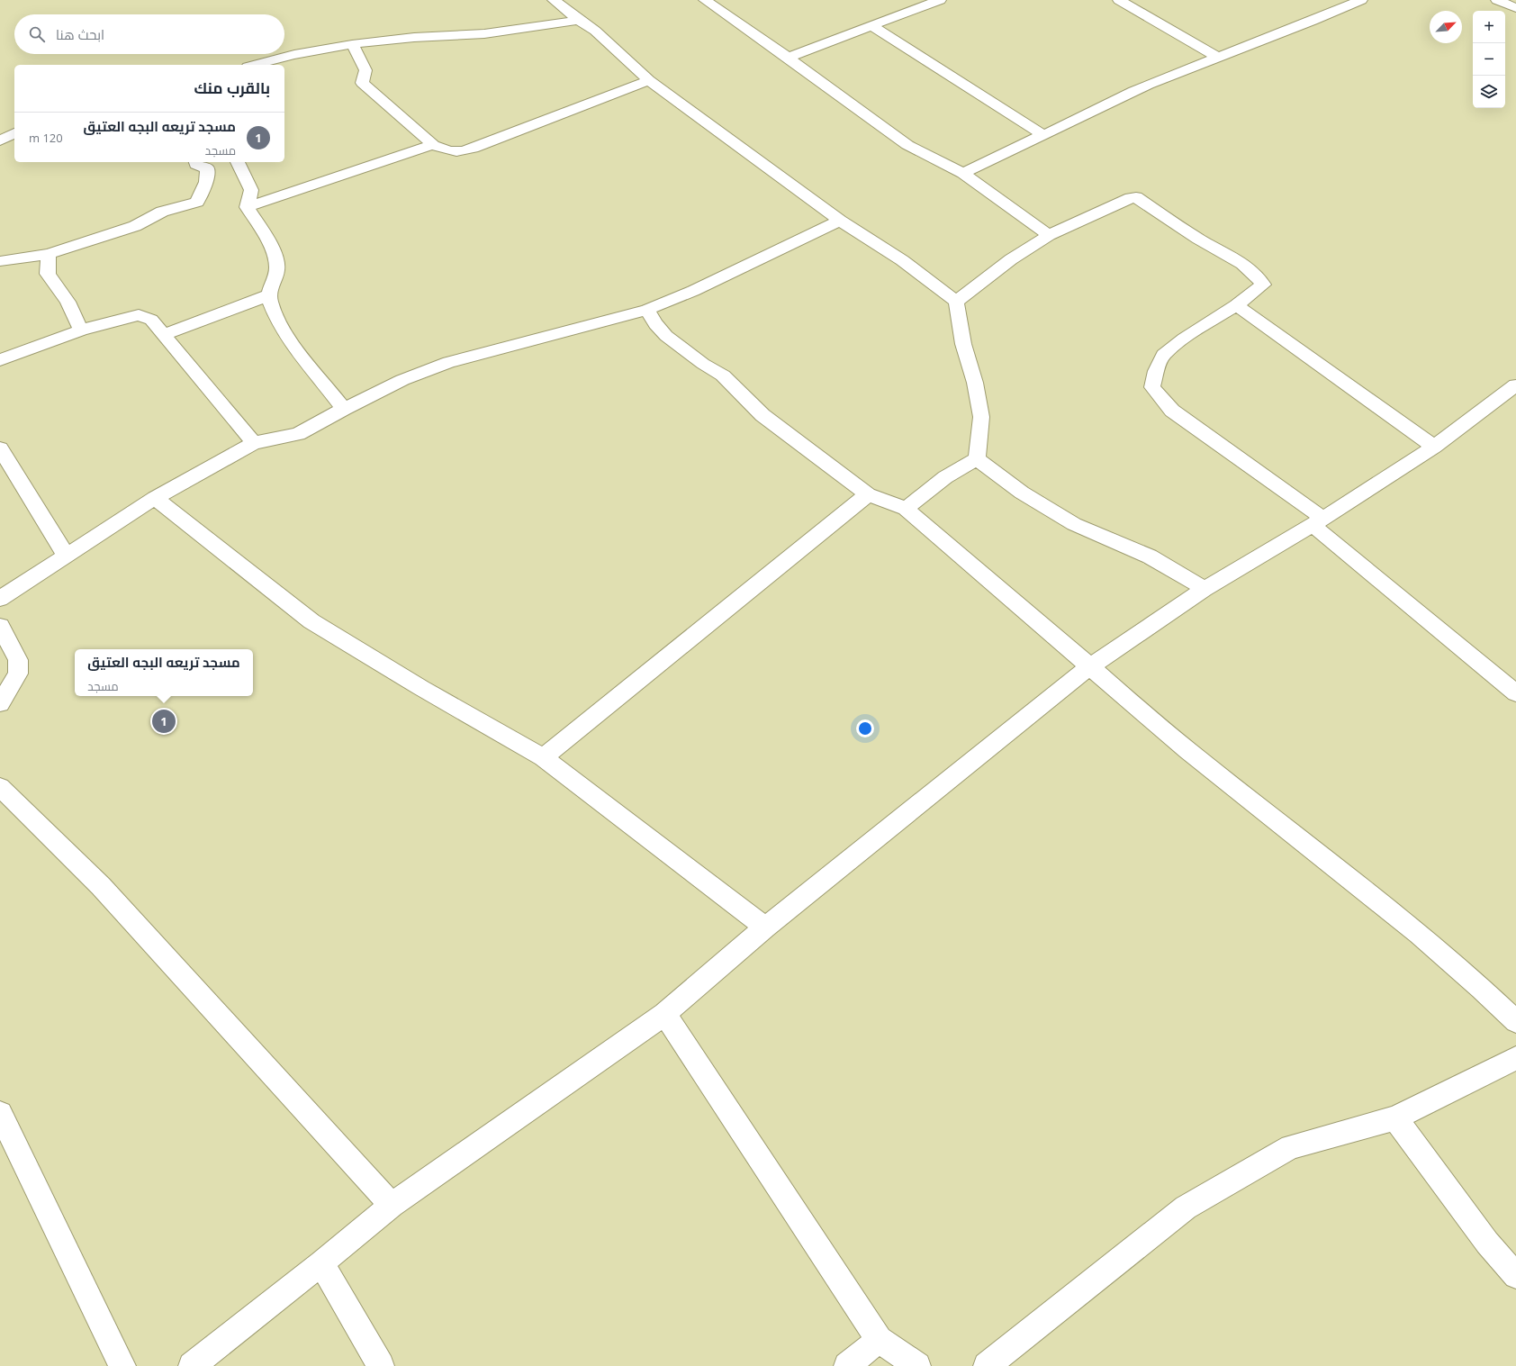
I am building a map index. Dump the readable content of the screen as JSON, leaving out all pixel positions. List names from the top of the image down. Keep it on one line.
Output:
{"north":"top right","page":{"map_buttons":["+","−"],"search":"ابحث هنا","heading":"بالقرب منك","list":[{"mark":"1","name":"مسجد تريعه البجه العتيق","note":"مسجد","value":"120 m"}],"popup":["مسجد تريعه البجه العتيق","مسجد"],"pins":"1"}}
